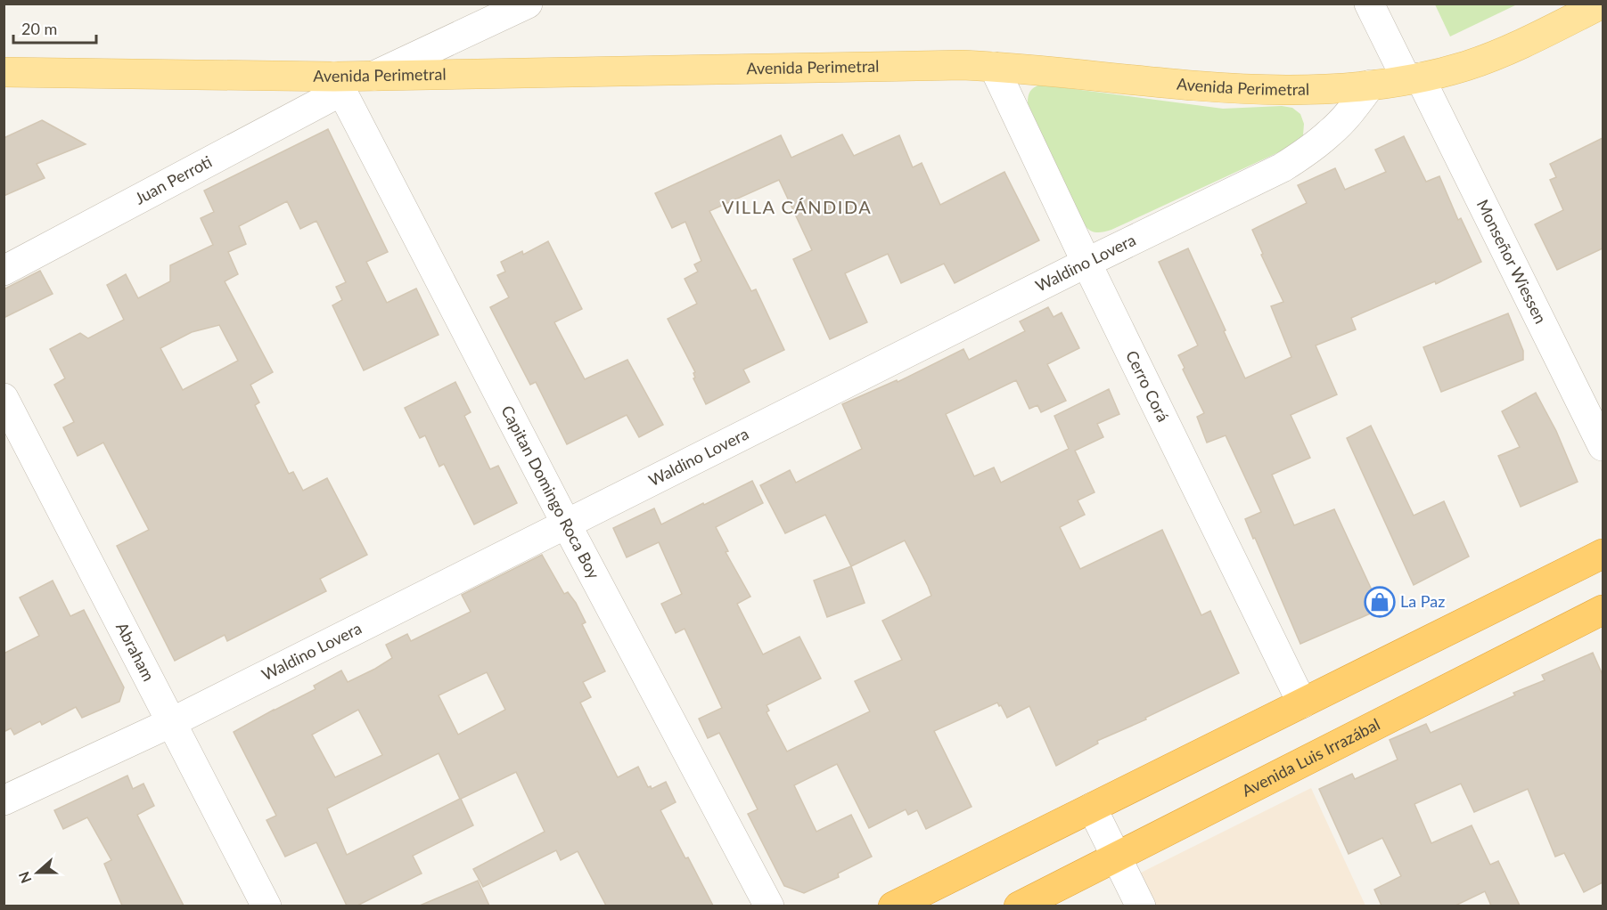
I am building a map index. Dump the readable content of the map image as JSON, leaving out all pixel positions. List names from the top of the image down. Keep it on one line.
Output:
{"streets":{"highway":["Avenida Luis Irrazábal"],"main road":["Avenida Perimetral"],"street":["Juan Perroti","Monseñor Wiessen","Waldino Lovera","Cerro Corá","Capitan Domingo Roca Boy","Abraham"]},"crossings":[["Avenida Perimetral","Juan Perroti"],["Avenida Perimetral","Monseñor Wiessen"],["Avenida Perimetral","Waldino Lovera"],["Avenida Perimetral","Cerro Corá"],["Avenida Perimetral","Capitan Domingo Roca Boy"],["Juan Perroti","Capitan Domingo Roca Boy"],["Waldino Lovera","Cerro Corá"],["Waldino Lovera","Capitan Domingo Roca Boy"],["Waldino Lovera","Abraham"]],"districts":["VILLA CÁNDIDA"],"places":{"shop":["La Paz"]},"scale_bar":"20 m","north":"left"}
